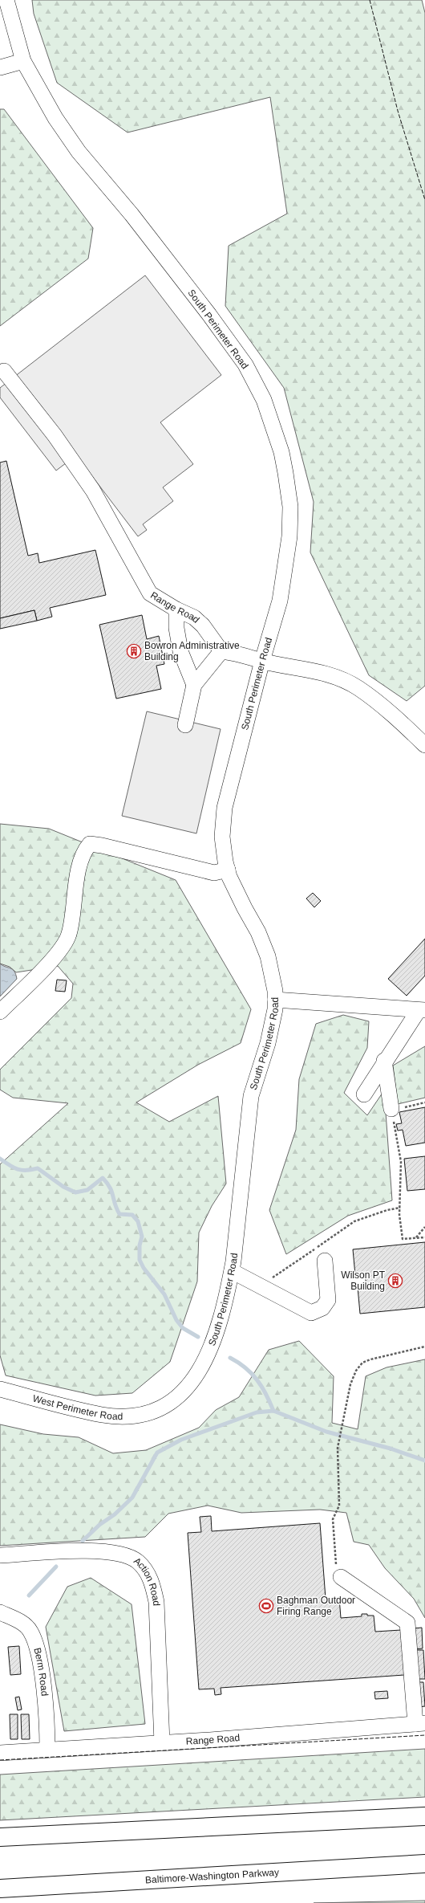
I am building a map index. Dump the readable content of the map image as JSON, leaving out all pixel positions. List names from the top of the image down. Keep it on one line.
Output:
{"streets":{"highway":["Baltimore-Washington Parkway"],"lane":["South Perimeter Road","Range Road","West Perimeter Road","Action Road","Berm Road"]},"crossings":[["South Perimeter Road","West Perimeter Road"],["Range Road","Action Road"],["Range Road","Berm Road"]],"places":{"building":["Bowron Administrative Building","Wilson PT Building"],"sports":["Baghman Outdoor Firing Range"]}}
